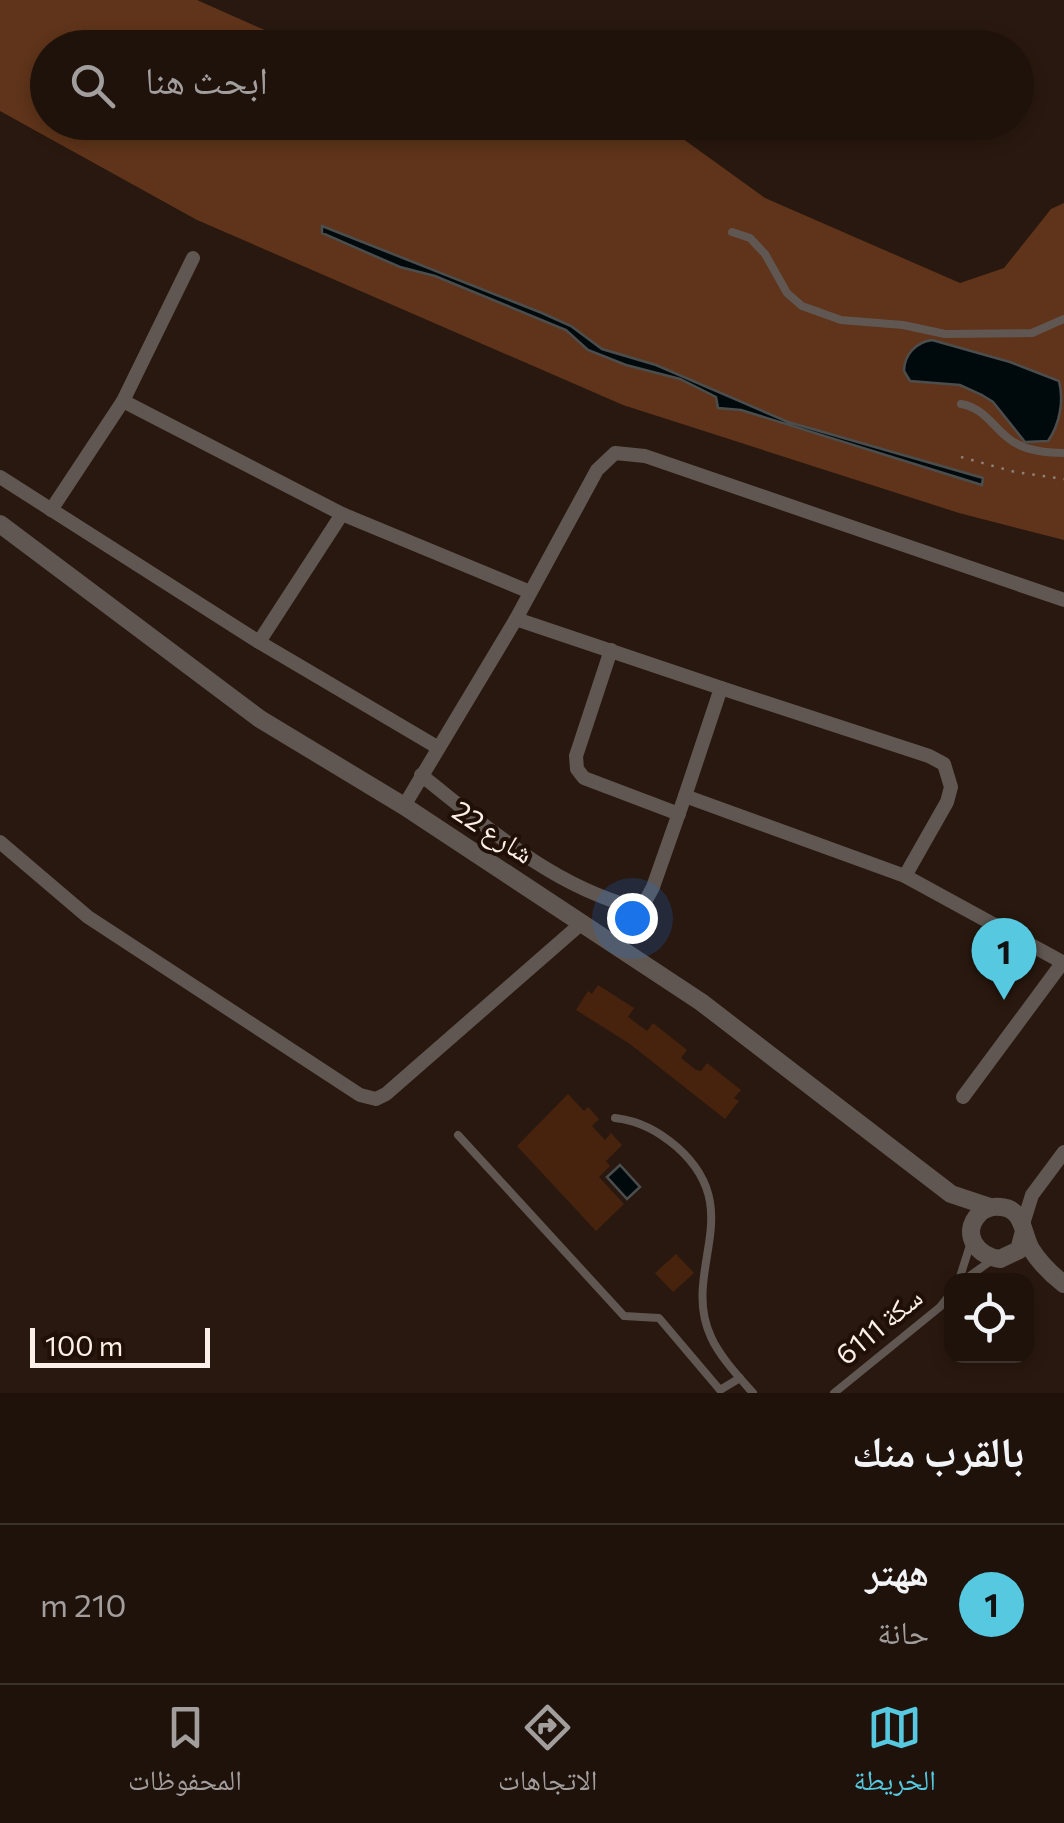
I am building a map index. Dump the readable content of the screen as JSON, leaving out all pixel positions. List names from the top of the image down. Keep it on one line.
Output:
{"streets":{"street":["شارع 22"],"lane":["سكة 6111"]},"crossings":[["شارع 22","سكة 6111"]],"scale_bar":"100 m","page":{"search":"ابحث هنا","pins":"1","scale":"100 m","heading":"بالقرب منك","list":[{"mark":"1","name":"ههتر","note":"حانة","value":"210 m"}],"nav":["الخريطة","الاتجاهات","المحفوظات"]}}
